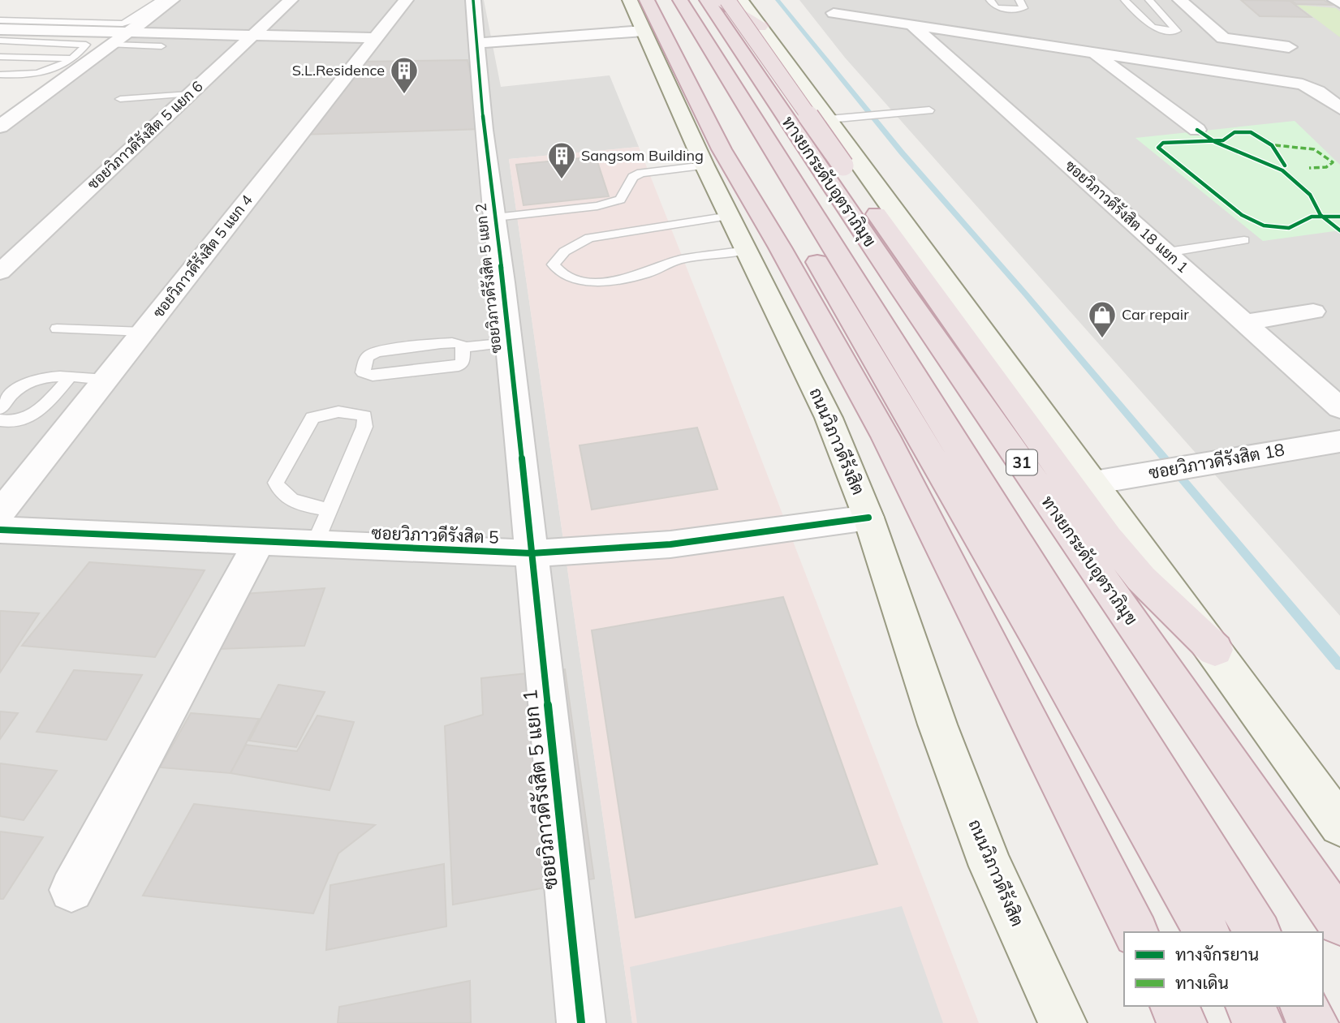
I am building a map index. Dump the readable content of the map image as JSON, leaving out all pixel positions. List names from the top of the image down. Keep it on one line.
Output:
{"streets":{"highway":["ทางยกระดับอุตราภิมุข","31"],"main road":["ถนนวิภาวดีรังสิต"],"street":["ซอยวิภาวดีรังสิต 5 แยก 6","ซอยวิภาวดีรังสิต 18 แยก 1","ซอยวิภาวดีรังสิต 5 แยก 4","ซอยวิภาวดีรังสิต 5 แยก 2","ซอยวิภาวดีรังสิต 18","ซอยวิภาวดีรังสิต 5","ซอยวิภาวดีรังสิต 5 แยก 1"]},"crossings":[["ซอยวิภาวดีรังสิต 5 แยก 2","ซอยวิภาวดีรังสิต 5"],["ซอยวิภาวดีรังสิต 5 แยก 2","ซอยวิภาวดีรังสิต 5 แยก 1"],["ถนนวิภาวดีรังสิต","ซอยวิภาวดีรังสิต 5"],["ซอยวิภาวดีรังสิต 5","ซอยวิภาวดีรังสิต 5 แยก 1"]],"places":{"building":["S.L.Residence","Sangsom Building"],"shop":["Car repair"]},"legend":["ทางจักรยาน","ทางเดิน"]}
